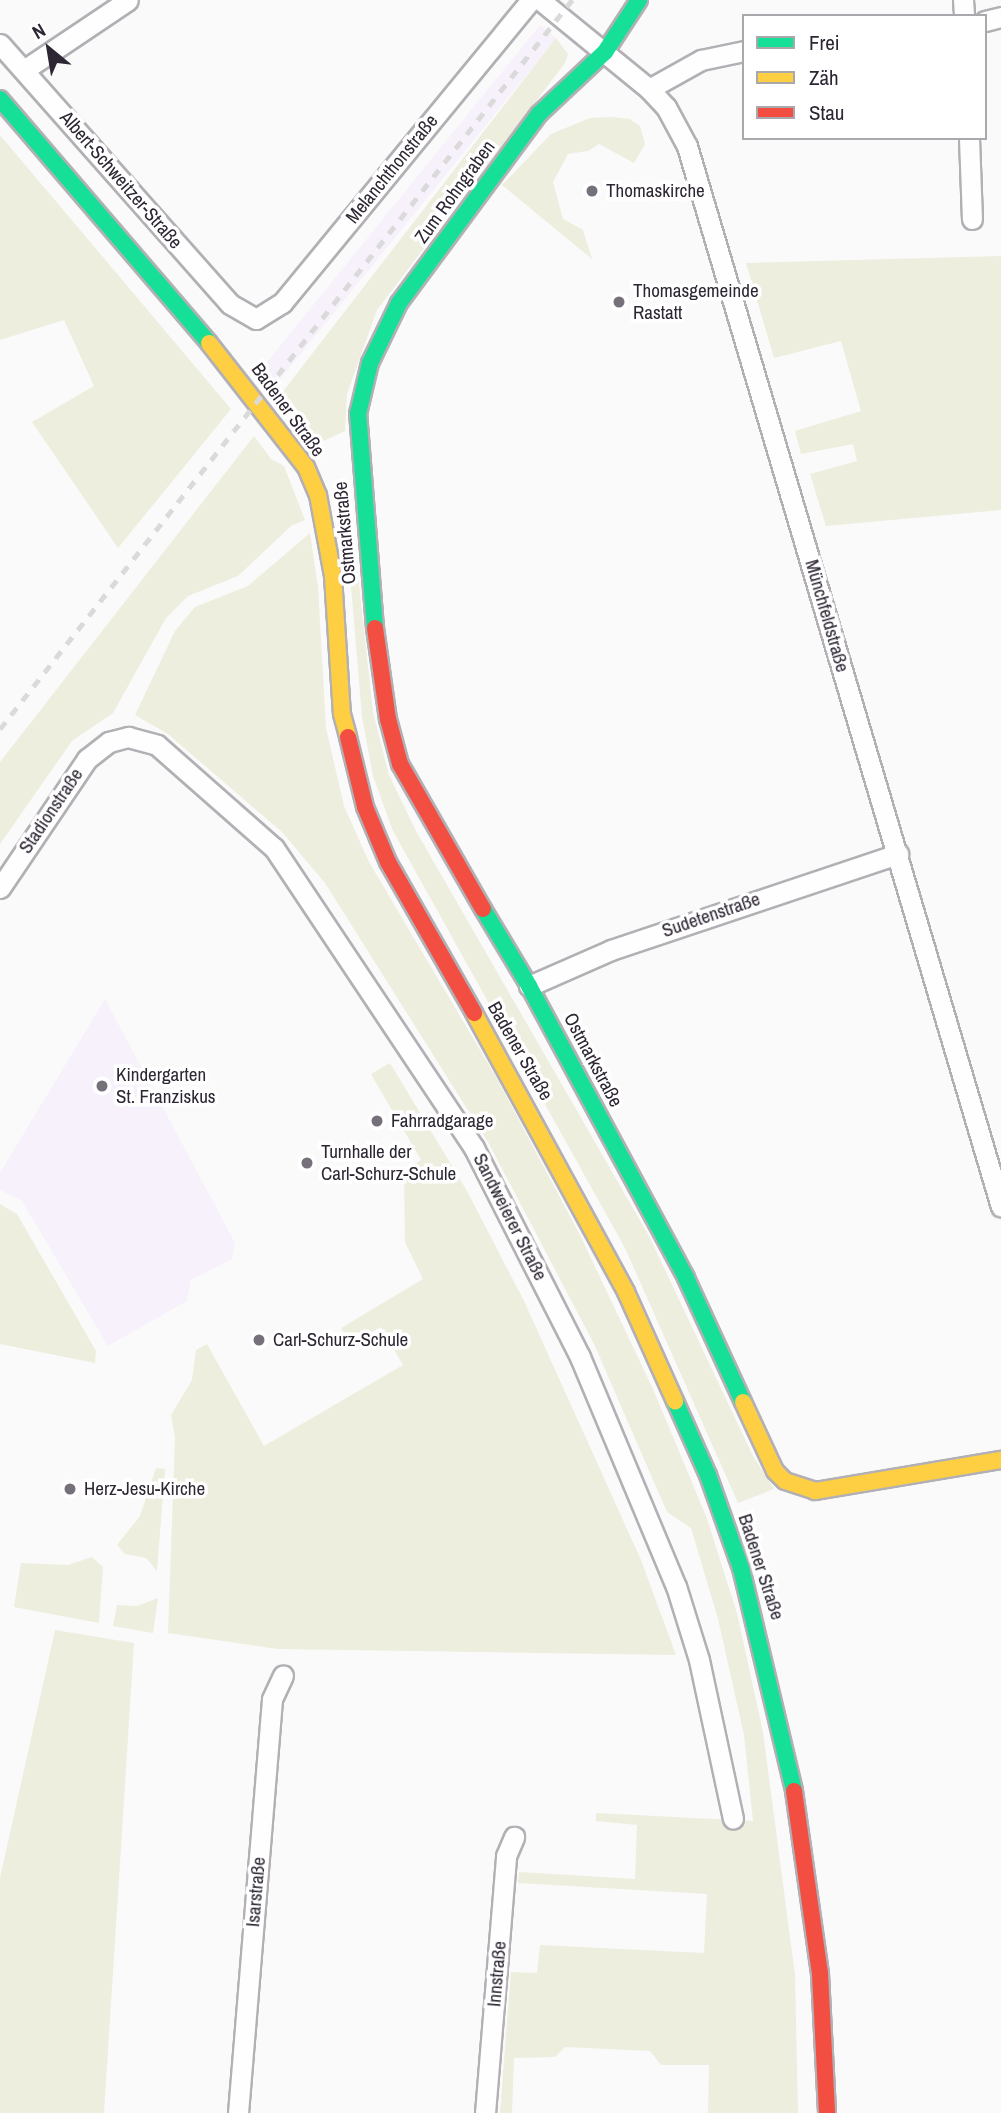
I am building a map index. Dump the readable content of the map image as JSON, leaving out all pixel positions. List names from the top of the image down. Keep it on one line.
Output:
{"streets":{"main road":["Zum Rohngraben","Badener Straße","Ostmarkstraße"],"street":["Melanchthonstraße","Albert-Schweitzer-Straße","Münchfeldstraße","Stadionstraße","Sudetenstraße","Sandweierer Straße","Isarstraße","Innstraße"]},"crossings":[["Melanchthonstraße","Albert-Schweitzer-Straße"],["Zum Rohngraben","Ostmarkstraße"],["Zum Rohngraben","Münchfeldstraße"],["Ostmarkstraße","Sudetenstraße"],["Münchfeldstraße","Sudetenstraße"],["Stadionstraße","Sandweierer Straße"]],"places":["Thomaskirche","Thomasgemeinde Rastatt","Kindergarten St. Franziskus","Fahrradgarage","Turnhalle der Carl-Schurz-Schule","Carl-Schurz-Schule","Herz-Jesu-Kirche"],"legend":["Frei","Zäh","Stau"],"north":"top left"}
